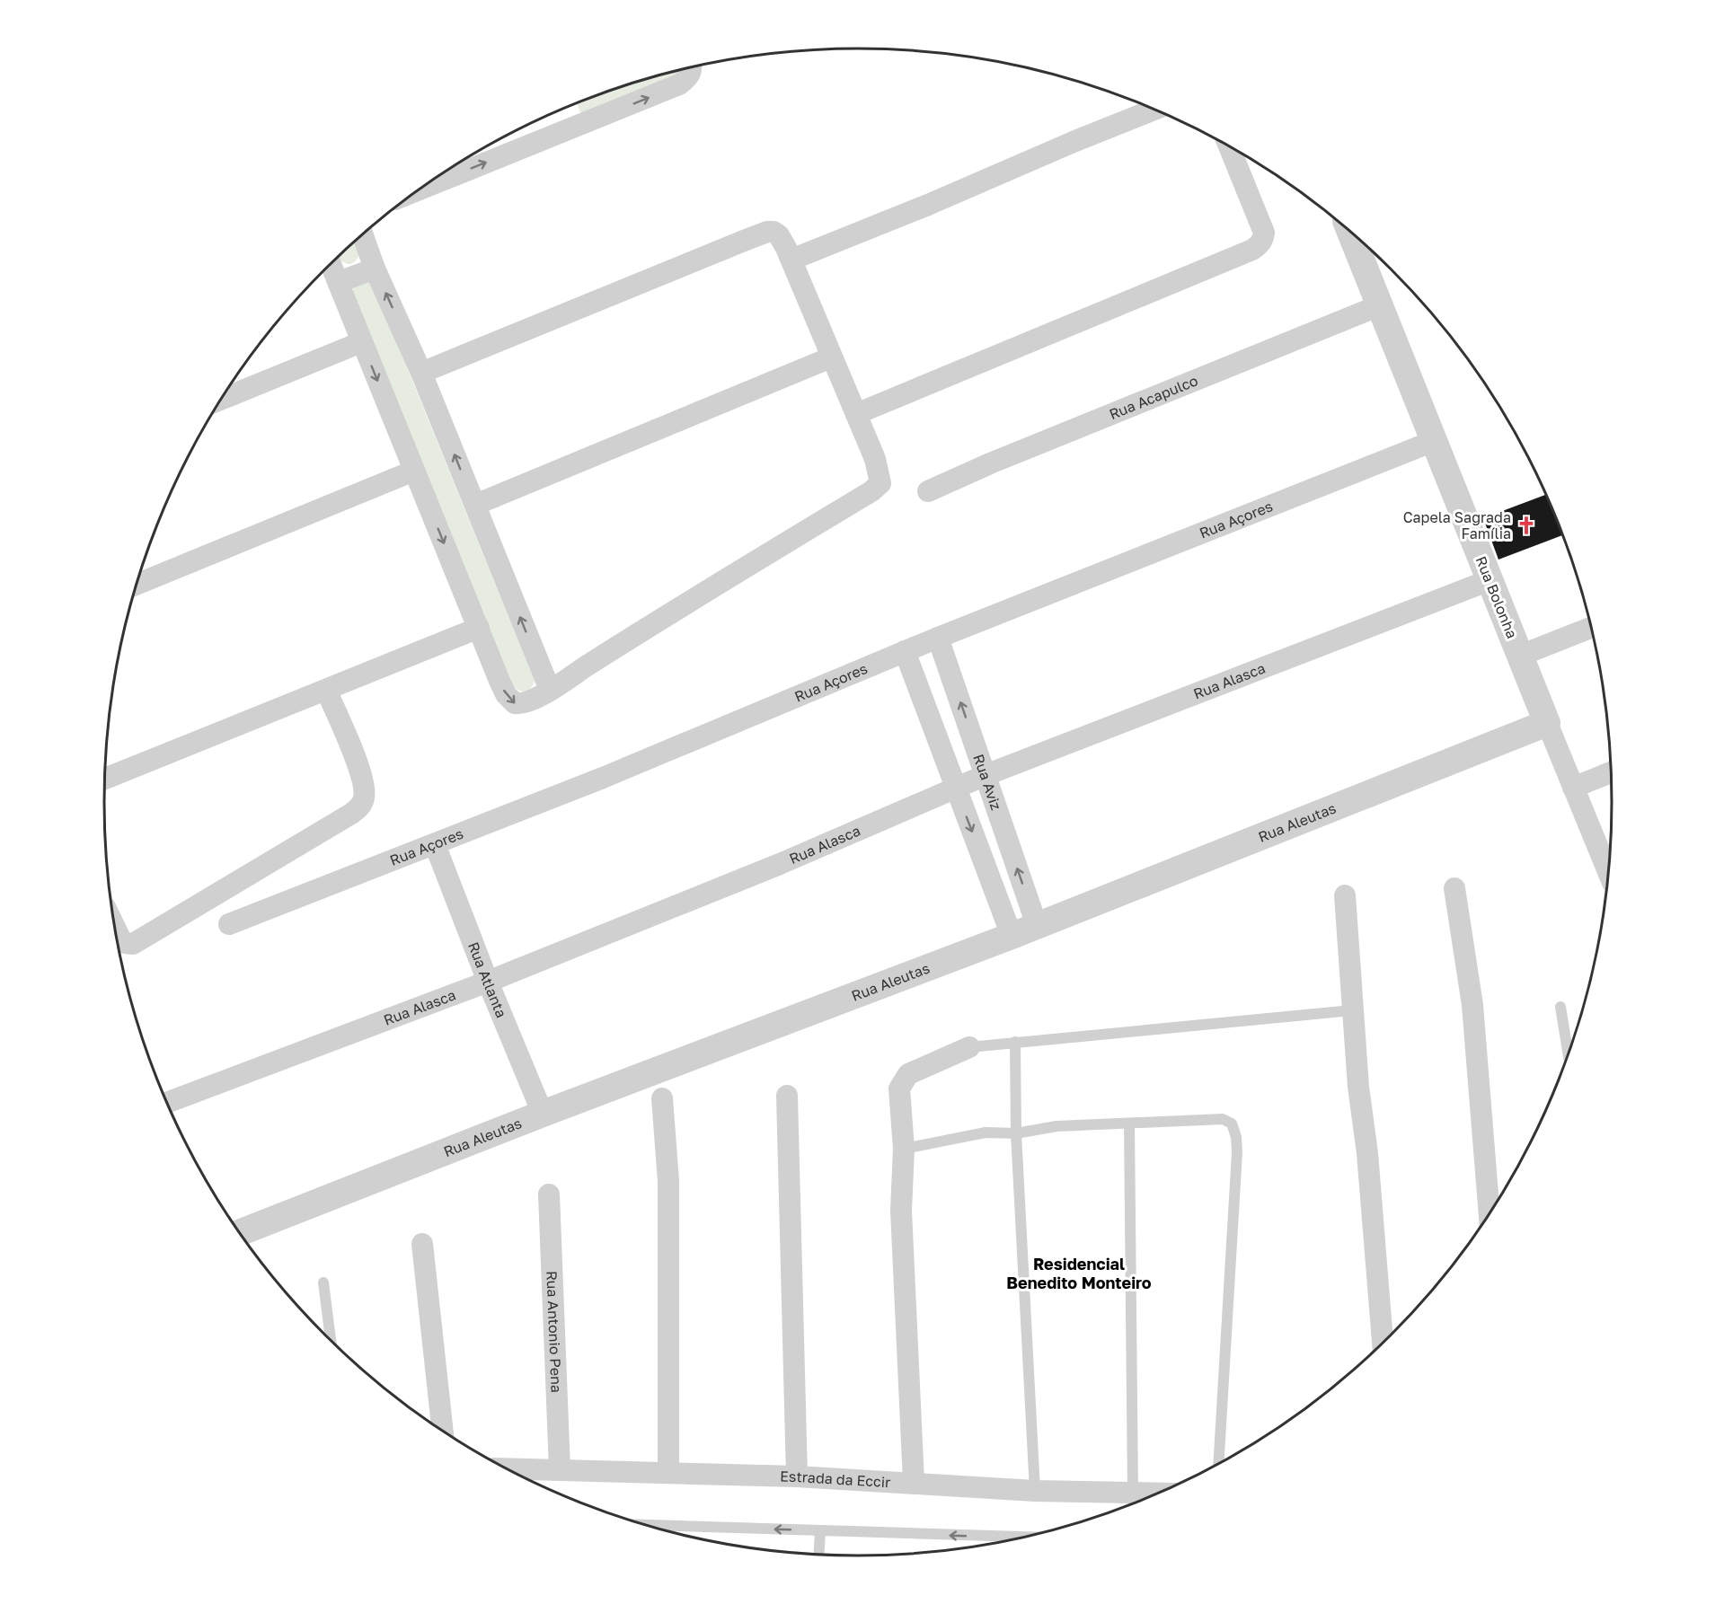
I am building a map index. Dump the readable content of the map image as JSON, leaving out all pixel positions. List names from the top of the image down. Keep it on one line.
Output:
{"streets":{"street":["Rua Acapulco","Rua Açores","Rua Bolonha","Rua Alasca","Rua Aviz","Rua Aleutas","Rua Atlanta","Rua Antonio Pena","Estrada da Eccir"]},"crossings":[["Rua Acapulco","Rua Bolonha"],["Rua Açores","Rua Bolonha"],["Rua Açores","Rua Aviz"],["Rua Açores","Rua Atlanta"],["Rua Bolonha","Rua Alasca"],["Rua Bolonha","Rua Aleutas"],["Rua Alasca","Rua Aviz"],["Rua Alasca","Rua Atlanta"],["Rua Aviz","Rua Aleutas"],["Rua Aleutas","Rua Atlanta"],["Rua Antonio Pena","Estrada da Eccir"]],"districts":["Residencial Benedito Monteiro"],"places":{"church":["Capela Sagrada Família"]}}
